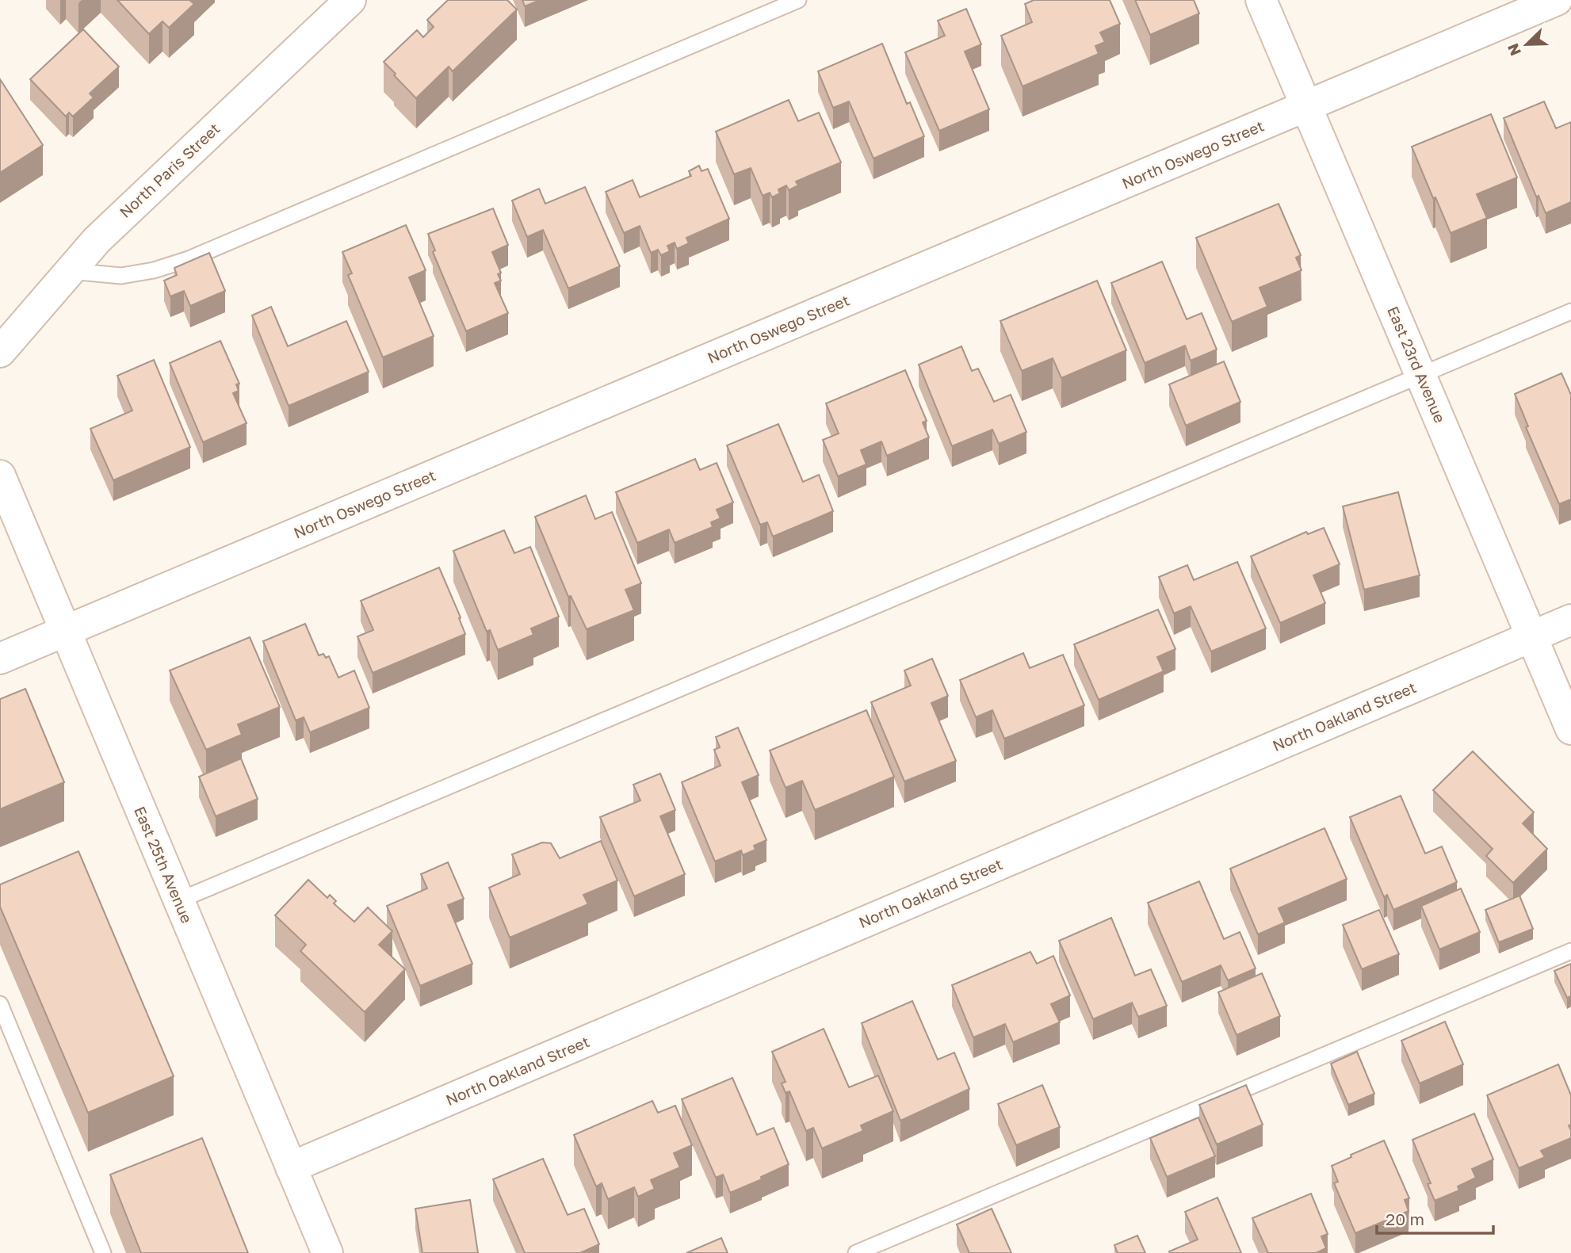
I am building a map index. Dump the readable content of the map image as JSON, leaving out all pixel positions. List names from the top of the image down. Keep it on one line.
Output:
{"streets":{"street":["North Oswego Street","North Paris Street","East 23rd Avenue","North Oakland Street","East 25th Avenue"]},"crossings":[["North Oswego Street","East 23rd Avenue"],["North Oswego Street","East 25th Avenue"],["East 23rd Avenue","North Oakland Street"],["North Oakland Street","East 25th Avenue"]],"scale_bar":"20 m","north":"bottom left"}
